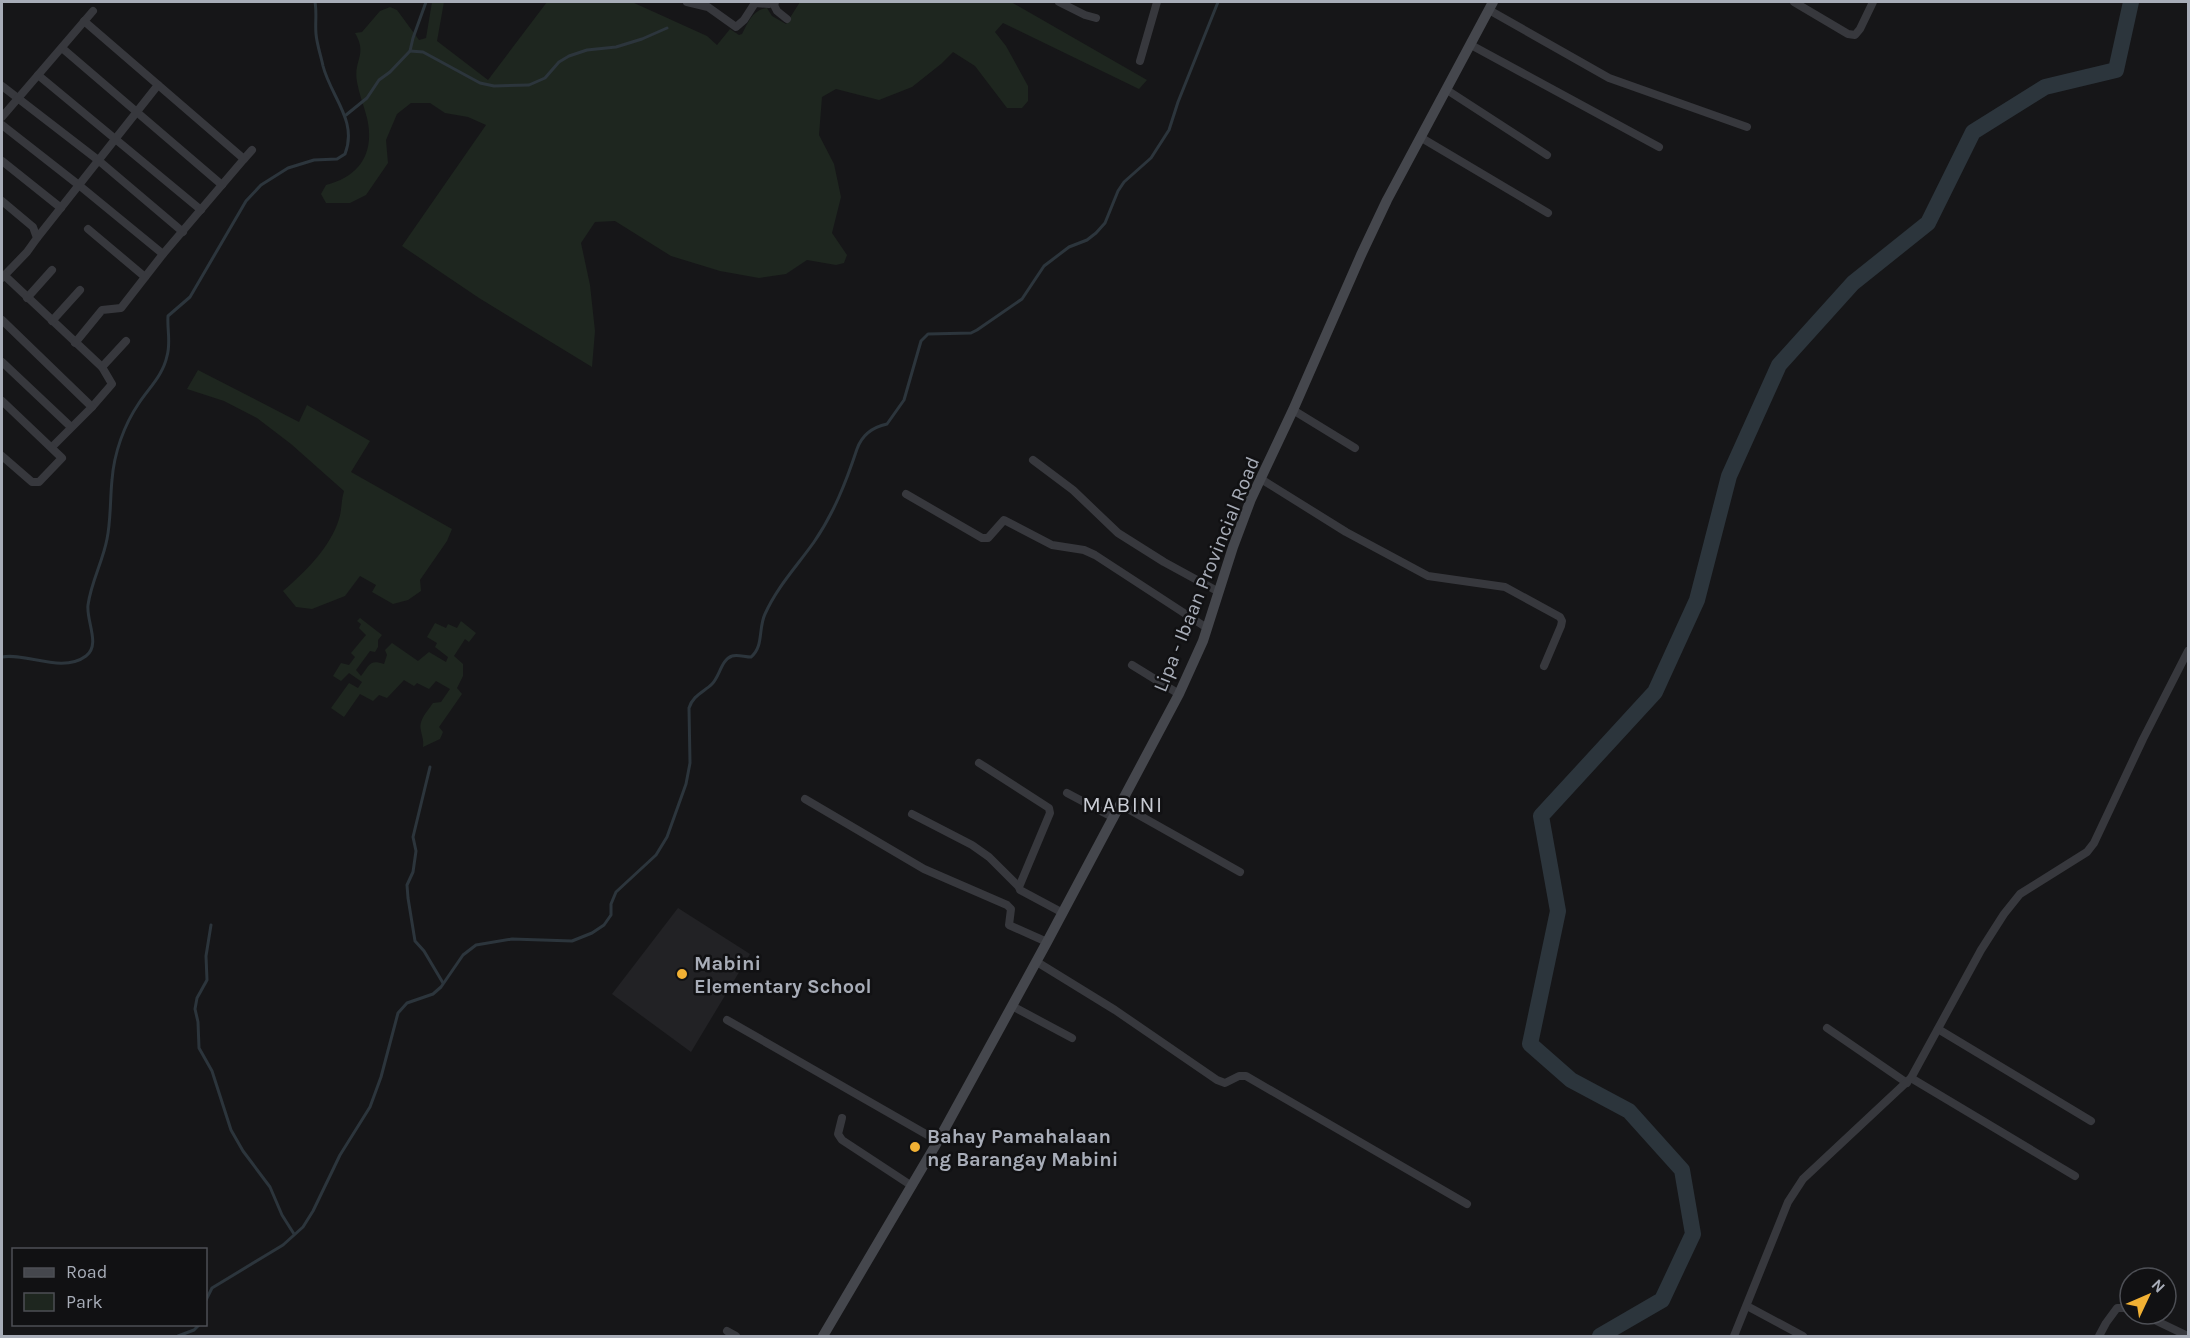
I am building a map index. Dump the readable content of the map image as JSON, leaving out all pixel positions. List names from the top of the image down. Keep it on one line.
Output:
{"streets":{"main road":["Lipa - Ibaan Provincial Road"]},"districts":["MABINI"],"places":["Mabini Elementary School","Bahay Pamahalaan ng Barangay Mabini"],"legend":["Road","Park"],"north":"top right"}
